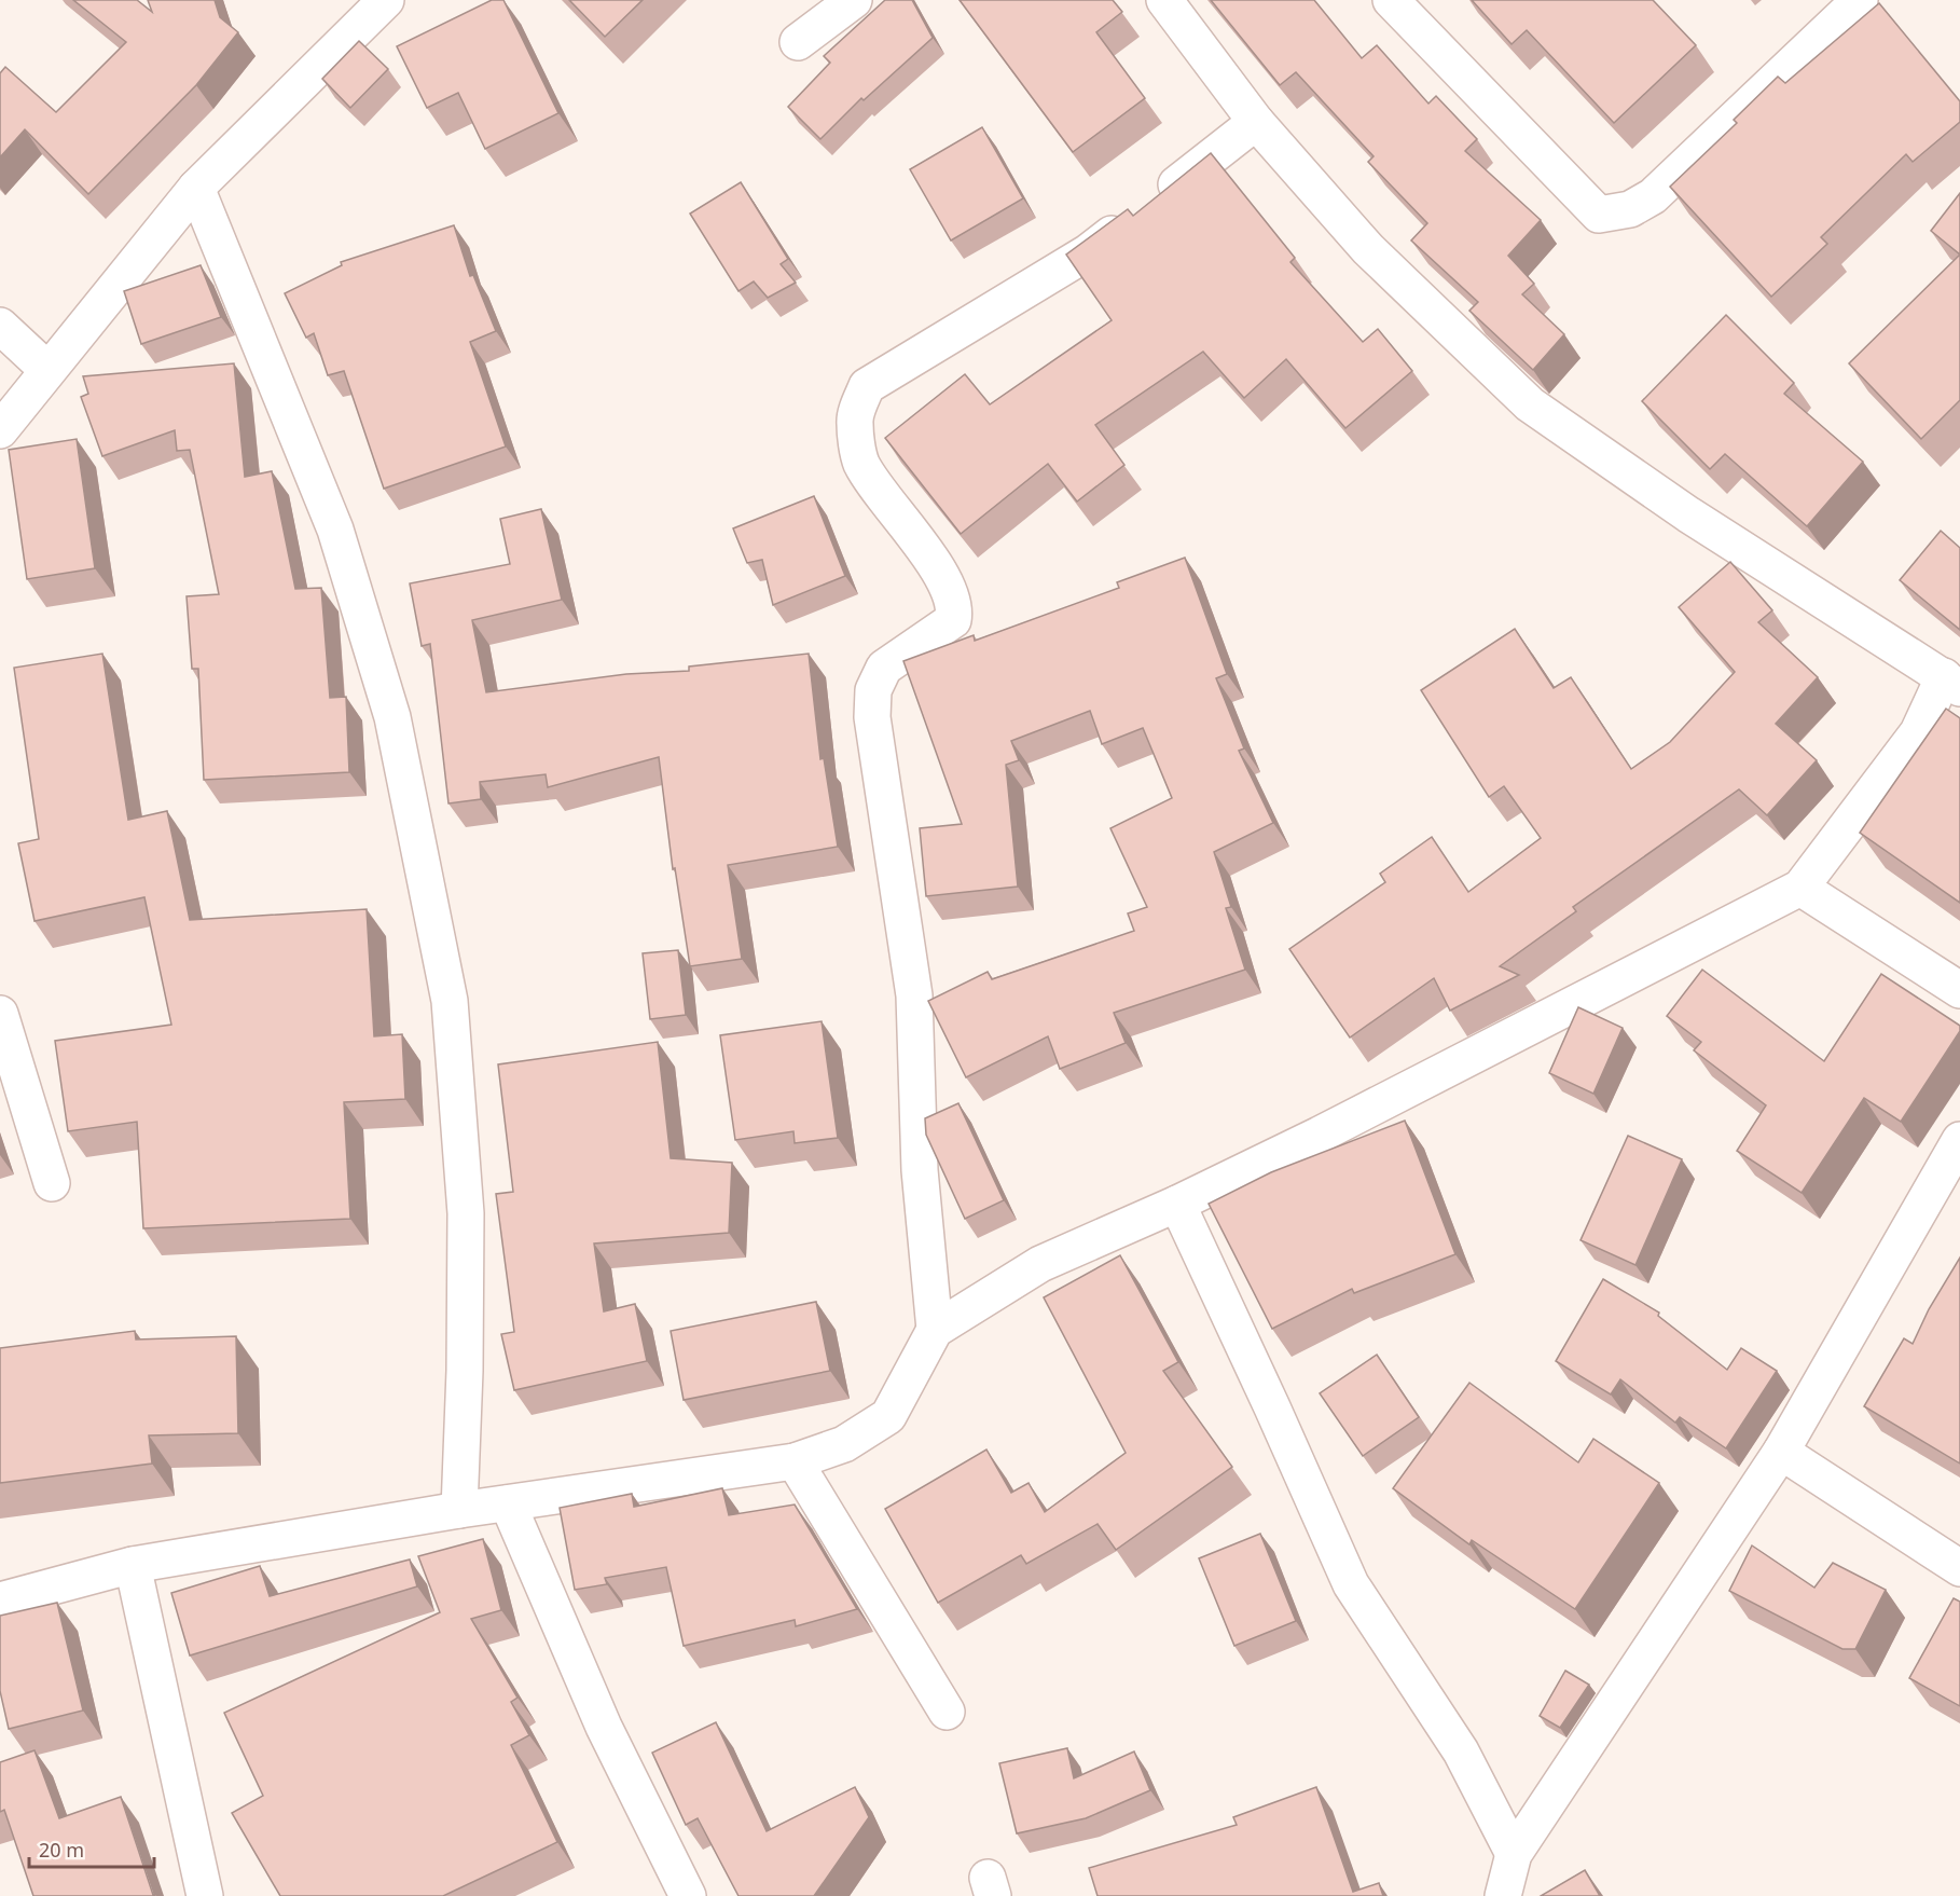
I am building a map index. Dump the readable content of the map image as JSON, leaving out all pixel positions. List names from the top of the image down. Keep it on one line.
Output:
{"scale_bar":"20 m"}
